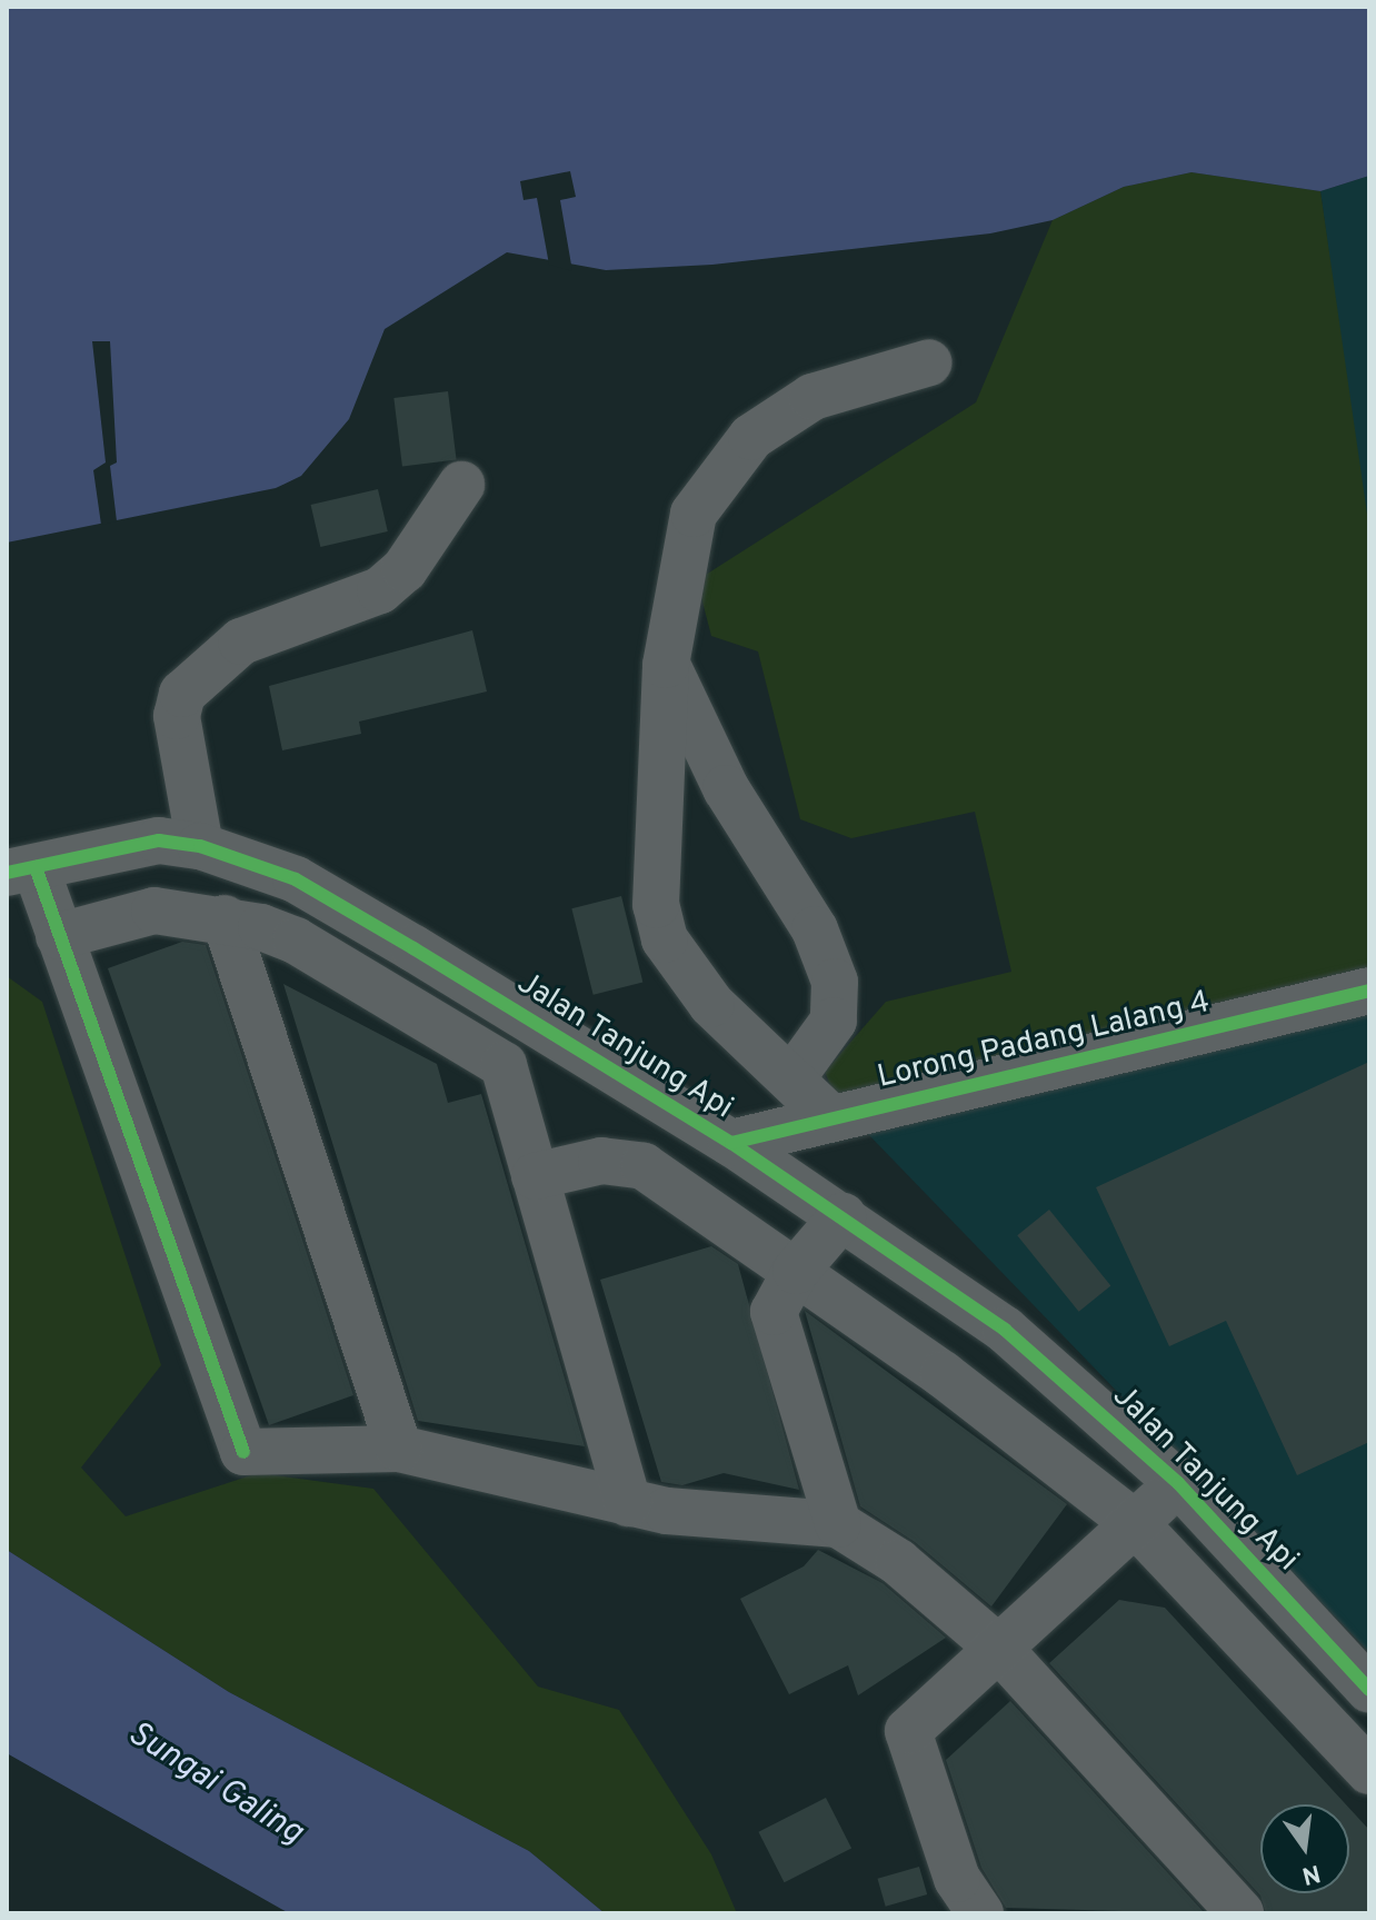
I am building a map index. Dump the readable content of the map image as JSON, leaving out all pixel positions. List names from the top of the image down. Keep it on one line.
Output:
{"streets":{"street":["Lorong Padang Lalang 4","Jalan Tanjung Api"]},"crossings":[["Lorong Padang Lalang 4","Jalan Tanjung Api"]],"water":["Sungai Galing"],"north":"bottom"}
